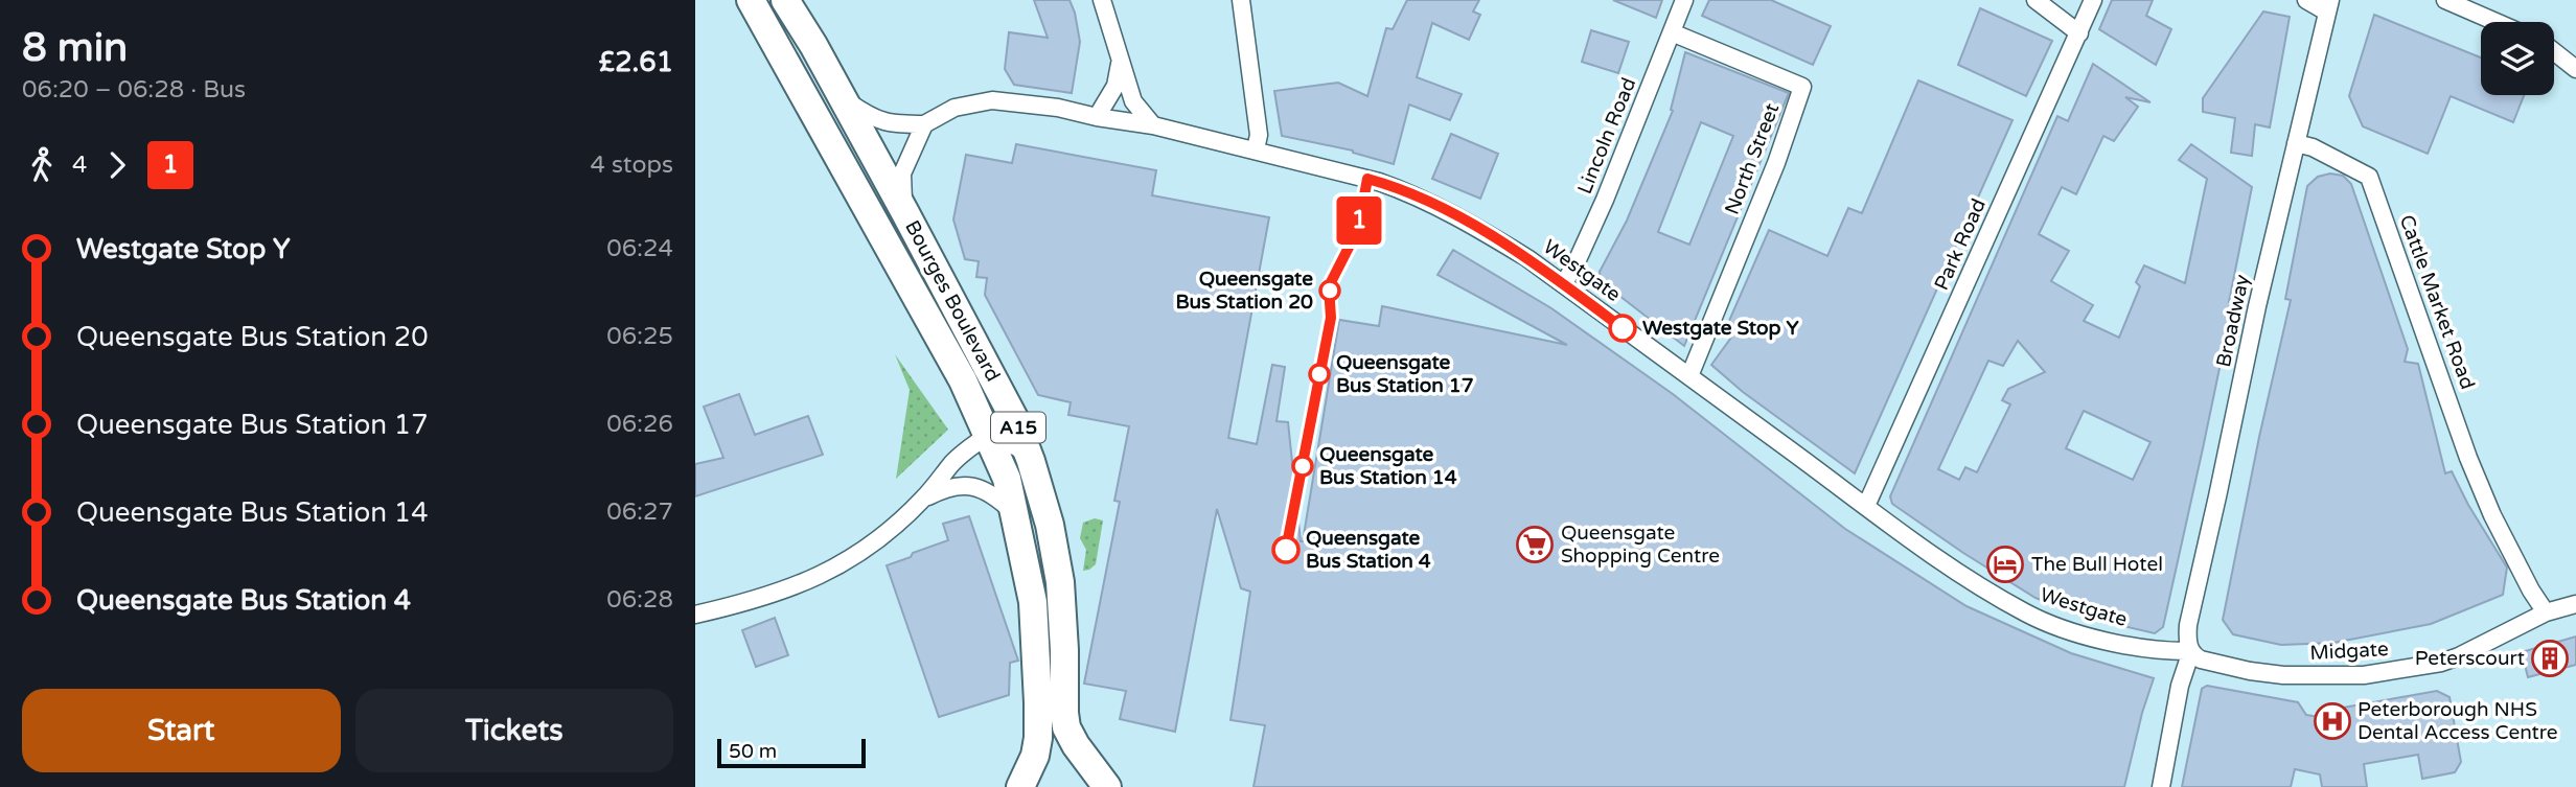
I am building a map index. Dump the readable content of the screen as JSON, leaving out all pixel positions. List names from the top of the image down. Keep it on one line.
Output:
{"streets":{"main road":["Bourges Boulevard","A15"],"street":["Lincoln Road","North Street","Park Road","Westgate","Cattle Market Road","Broadway","Midgate"]},"crossings":[["Lincoln Road","North Street"],["Lincoln Road","Westgate"],["North Street","Westgate"],["Park Road","Westgate"],["Westgate","Bourges Boulevard"],["Westgate","Broadway"],["Westgate","Midgate"],["Cattle Market Road","Broadway"],["Cattle Market Road","Midgate"],["Broadway","Midgate"]],"places":{"other":["Queensgate Bus Station 20","Westgate Stop Y","Queensgate Bus Station 17","Queensgate Bus Station 14","Queensgate Bus Station 4"],"supermarket":["Queensgate Shopping Centre"],"hotel":["The Bull Hotel"],"building":["Peterscourt"],"hospital":["Peterborough NHS Dental Access Centre"]},"lines":["bus line 1"],"scale_bar":"50 m","page":{"heading":["8 min","06:20 – 06:28 · Bus","£2.61"],"on_map":"1","legs":["4","1","4 stops"],"list":[{"name":"Westgate Stop Y","value":"06:24"},{"name":"Queensgate Bus Station 20","value":"06:25"},{"name":"Queensgate Bus Station 17","value":"06:26"},{"name":"Queensgate Bus Station 14","value":"06:27"},{"name":"Queensgate Bus Station 4","value":"06:28"}],"buttons":["Start","Tickets"],"scale":"50 m"}}
